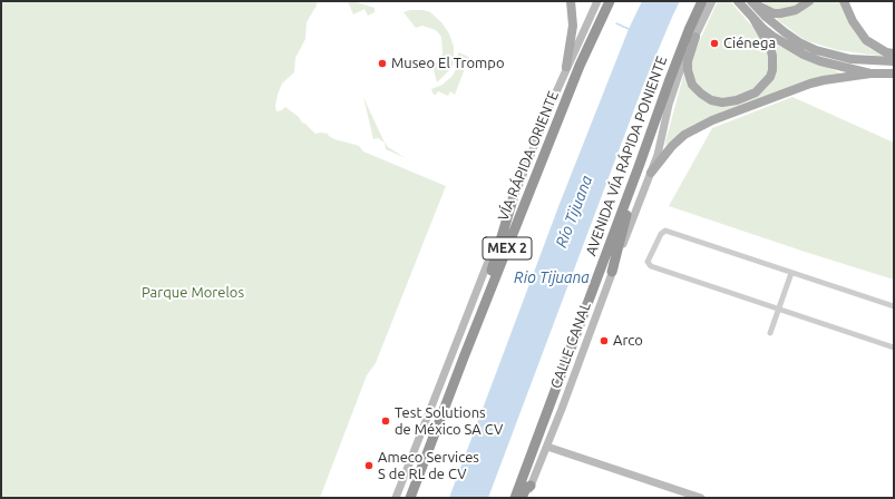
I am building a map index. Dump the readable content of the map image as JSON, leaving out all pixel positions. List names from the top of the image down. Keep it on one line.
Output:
{"streets":{"highway":["VÍA RÁPIDA ORIENTE","AVENIDA VÍA RÁPIDA PONIENTE","MEX 2"],"main road":["CALLE CANAL"]},"water":["Río Tijuana","Rio Tijuana"],"parks":["Parque Morelos"],"places":["Ciénega","Museo El Trompo","Arco","Test Solutions de México SA CV","Ameco Services S de RL de CV"]}
